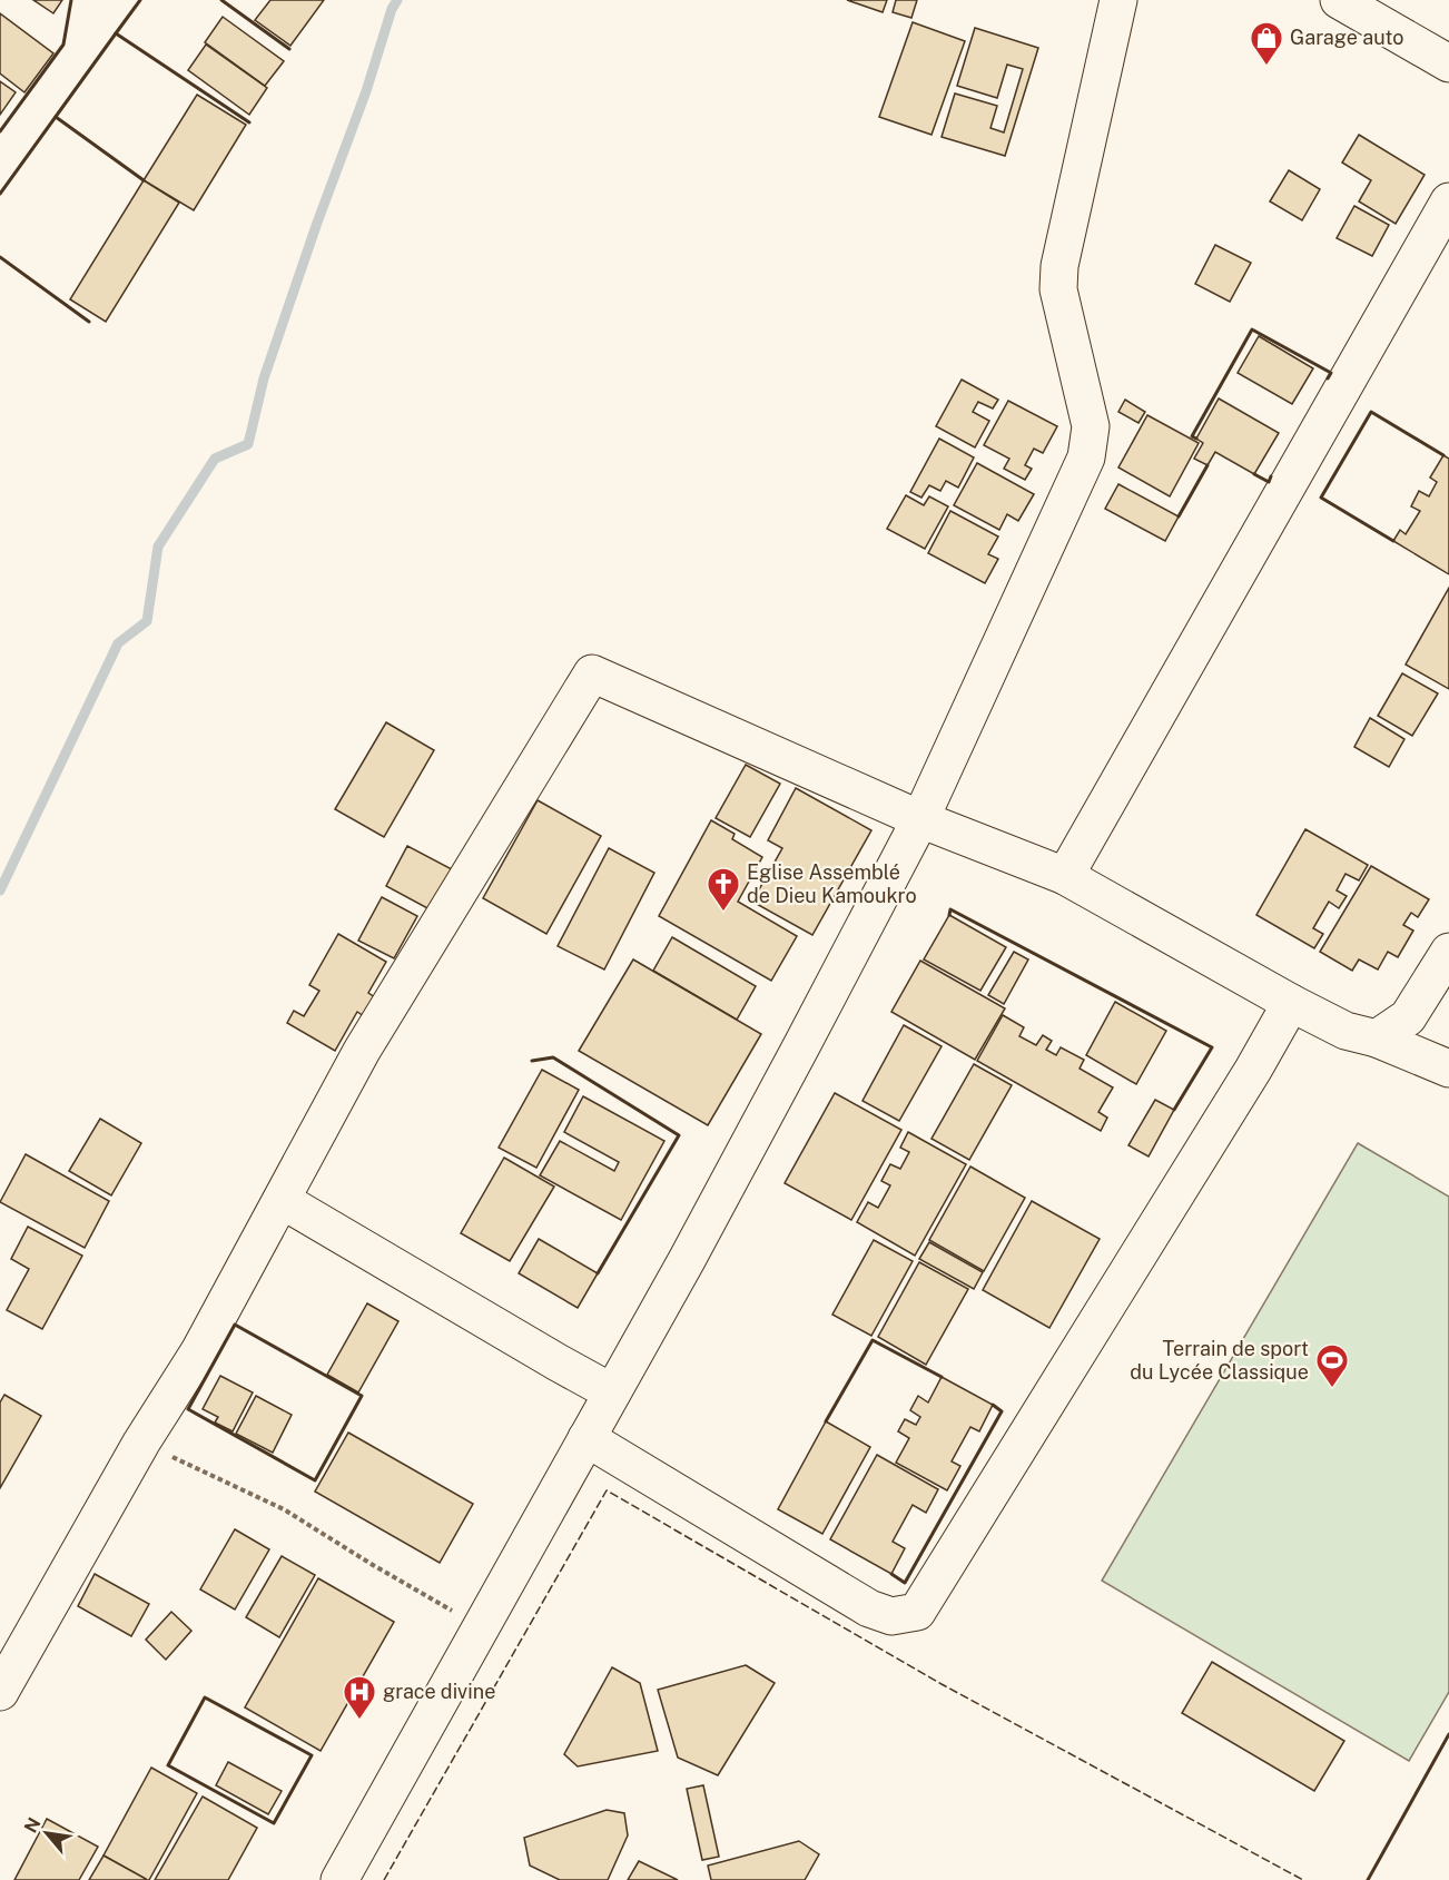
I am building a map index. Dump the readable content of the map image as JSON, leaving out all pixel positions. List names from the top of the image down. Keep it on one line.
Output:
{"places":{"shop":["Garage auto"],"church":["Eglise Assemblé de Dieu Kamoukro"],"sports":["Terrain de sport du Lycée Classique"],"hospital":["grace divine"]},"north":"top left"}
